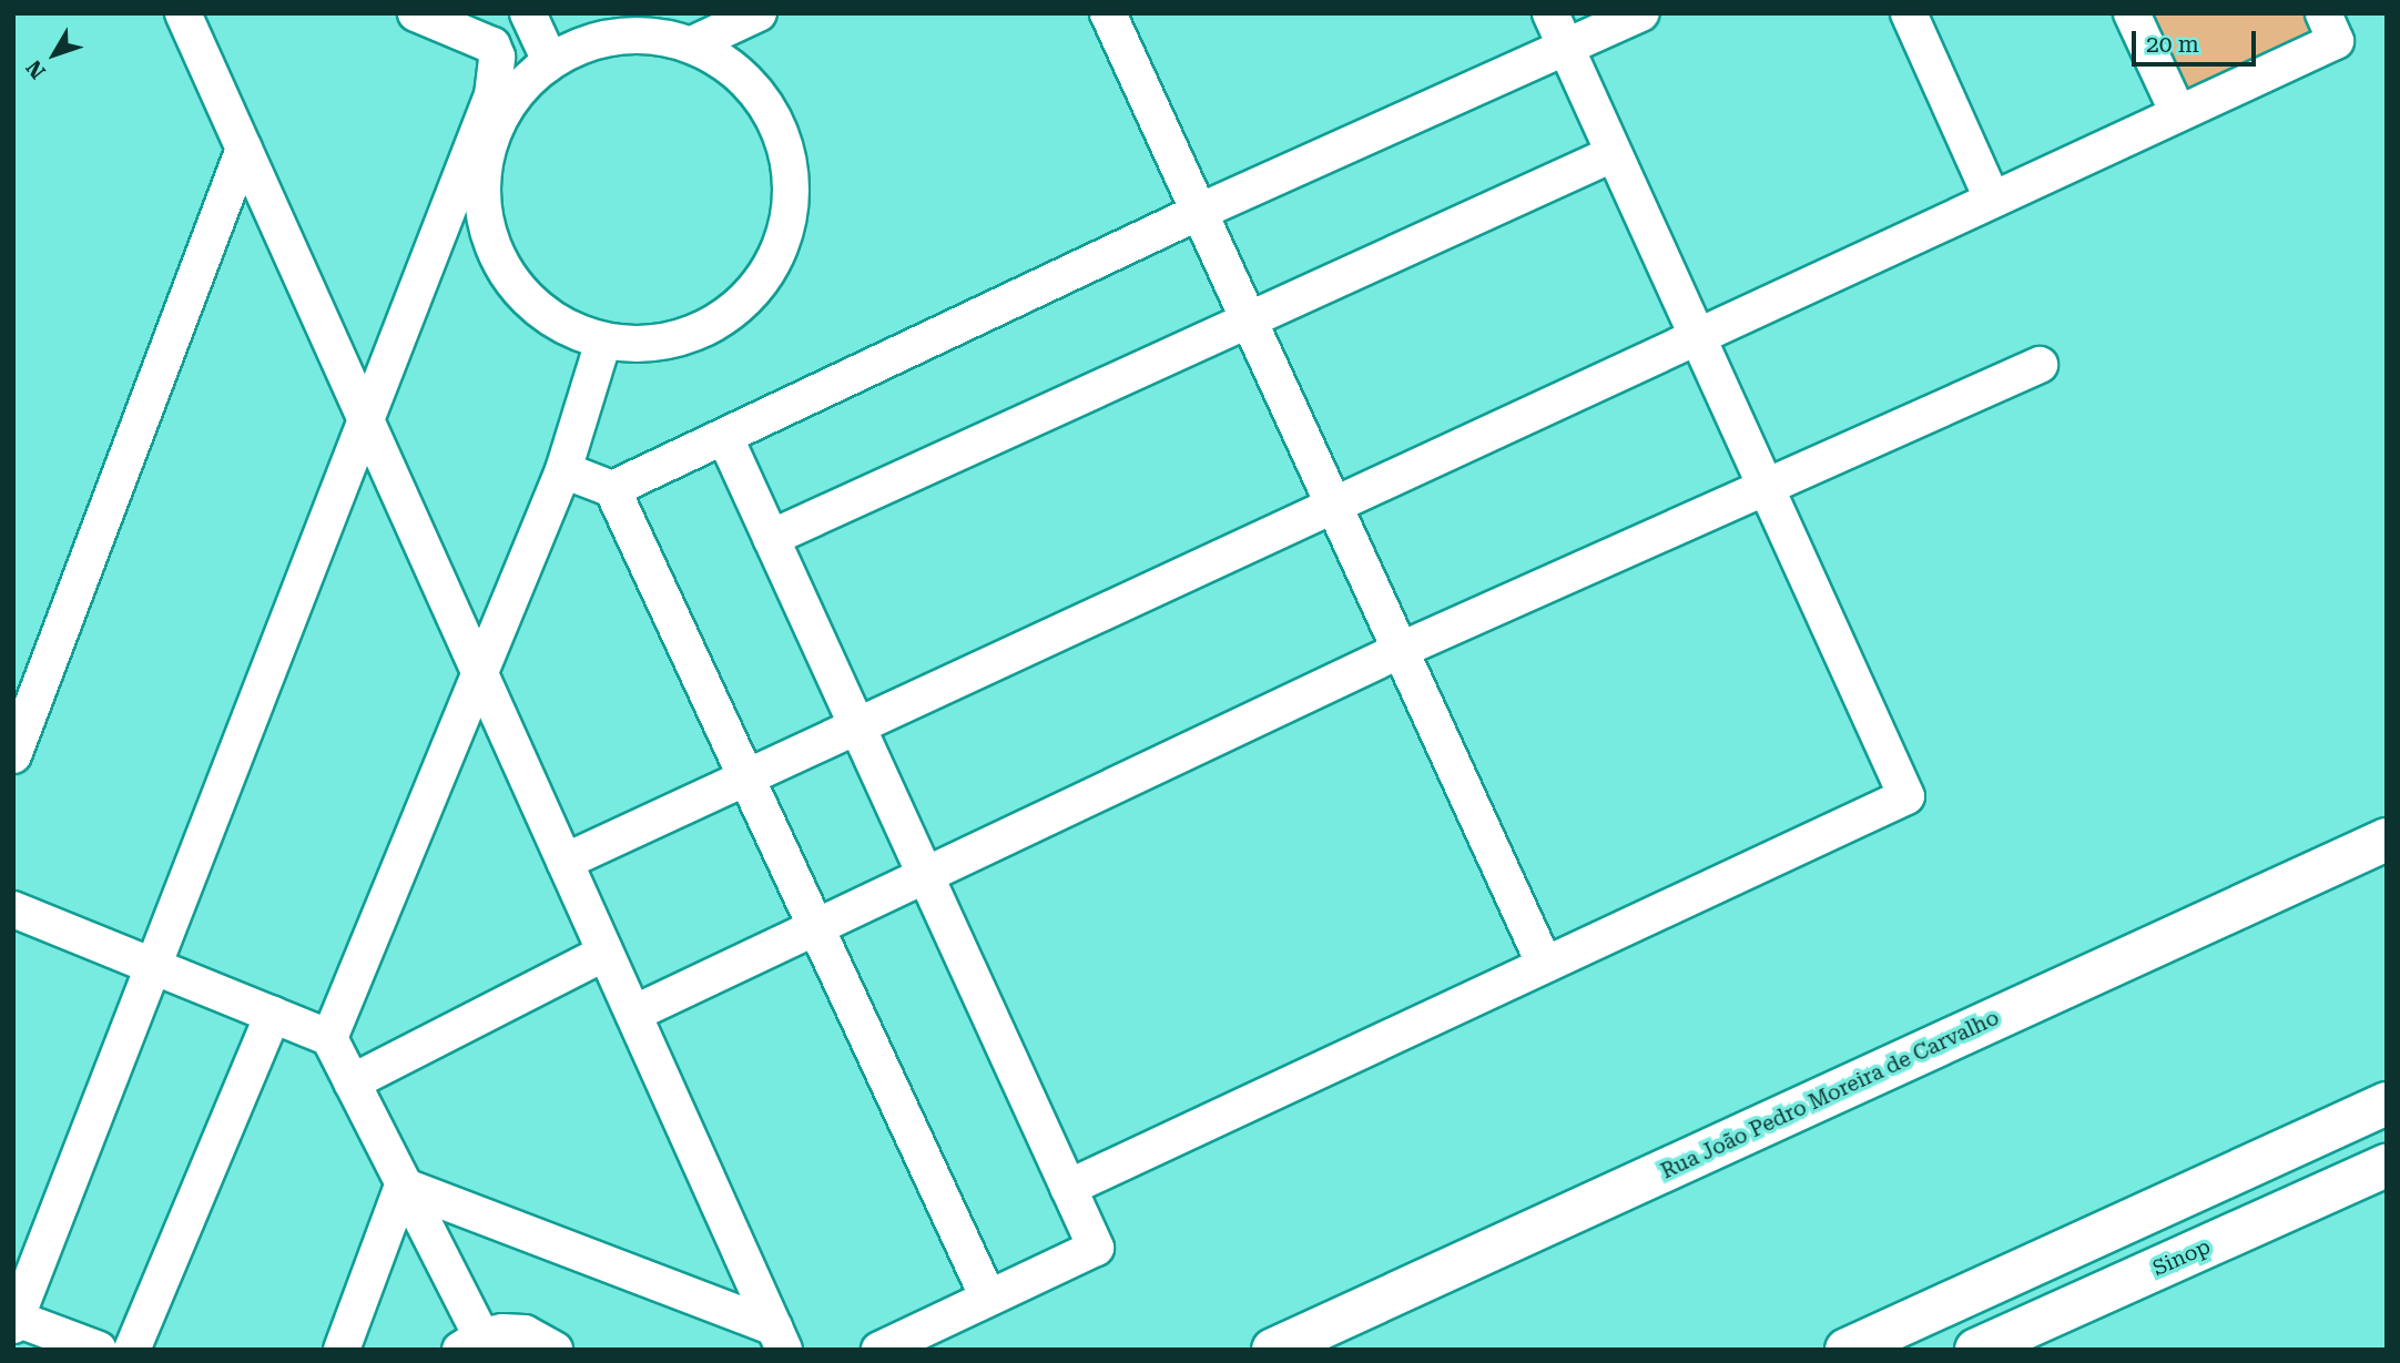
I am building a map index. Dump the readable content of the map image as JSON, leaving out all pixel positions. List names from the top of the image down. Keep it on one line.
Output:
{"streets":{"main road":["Rua João Pedro Moreira de Carvalho","Sinop"]},"scale_bar":"20 m","north":"bottom left"}
